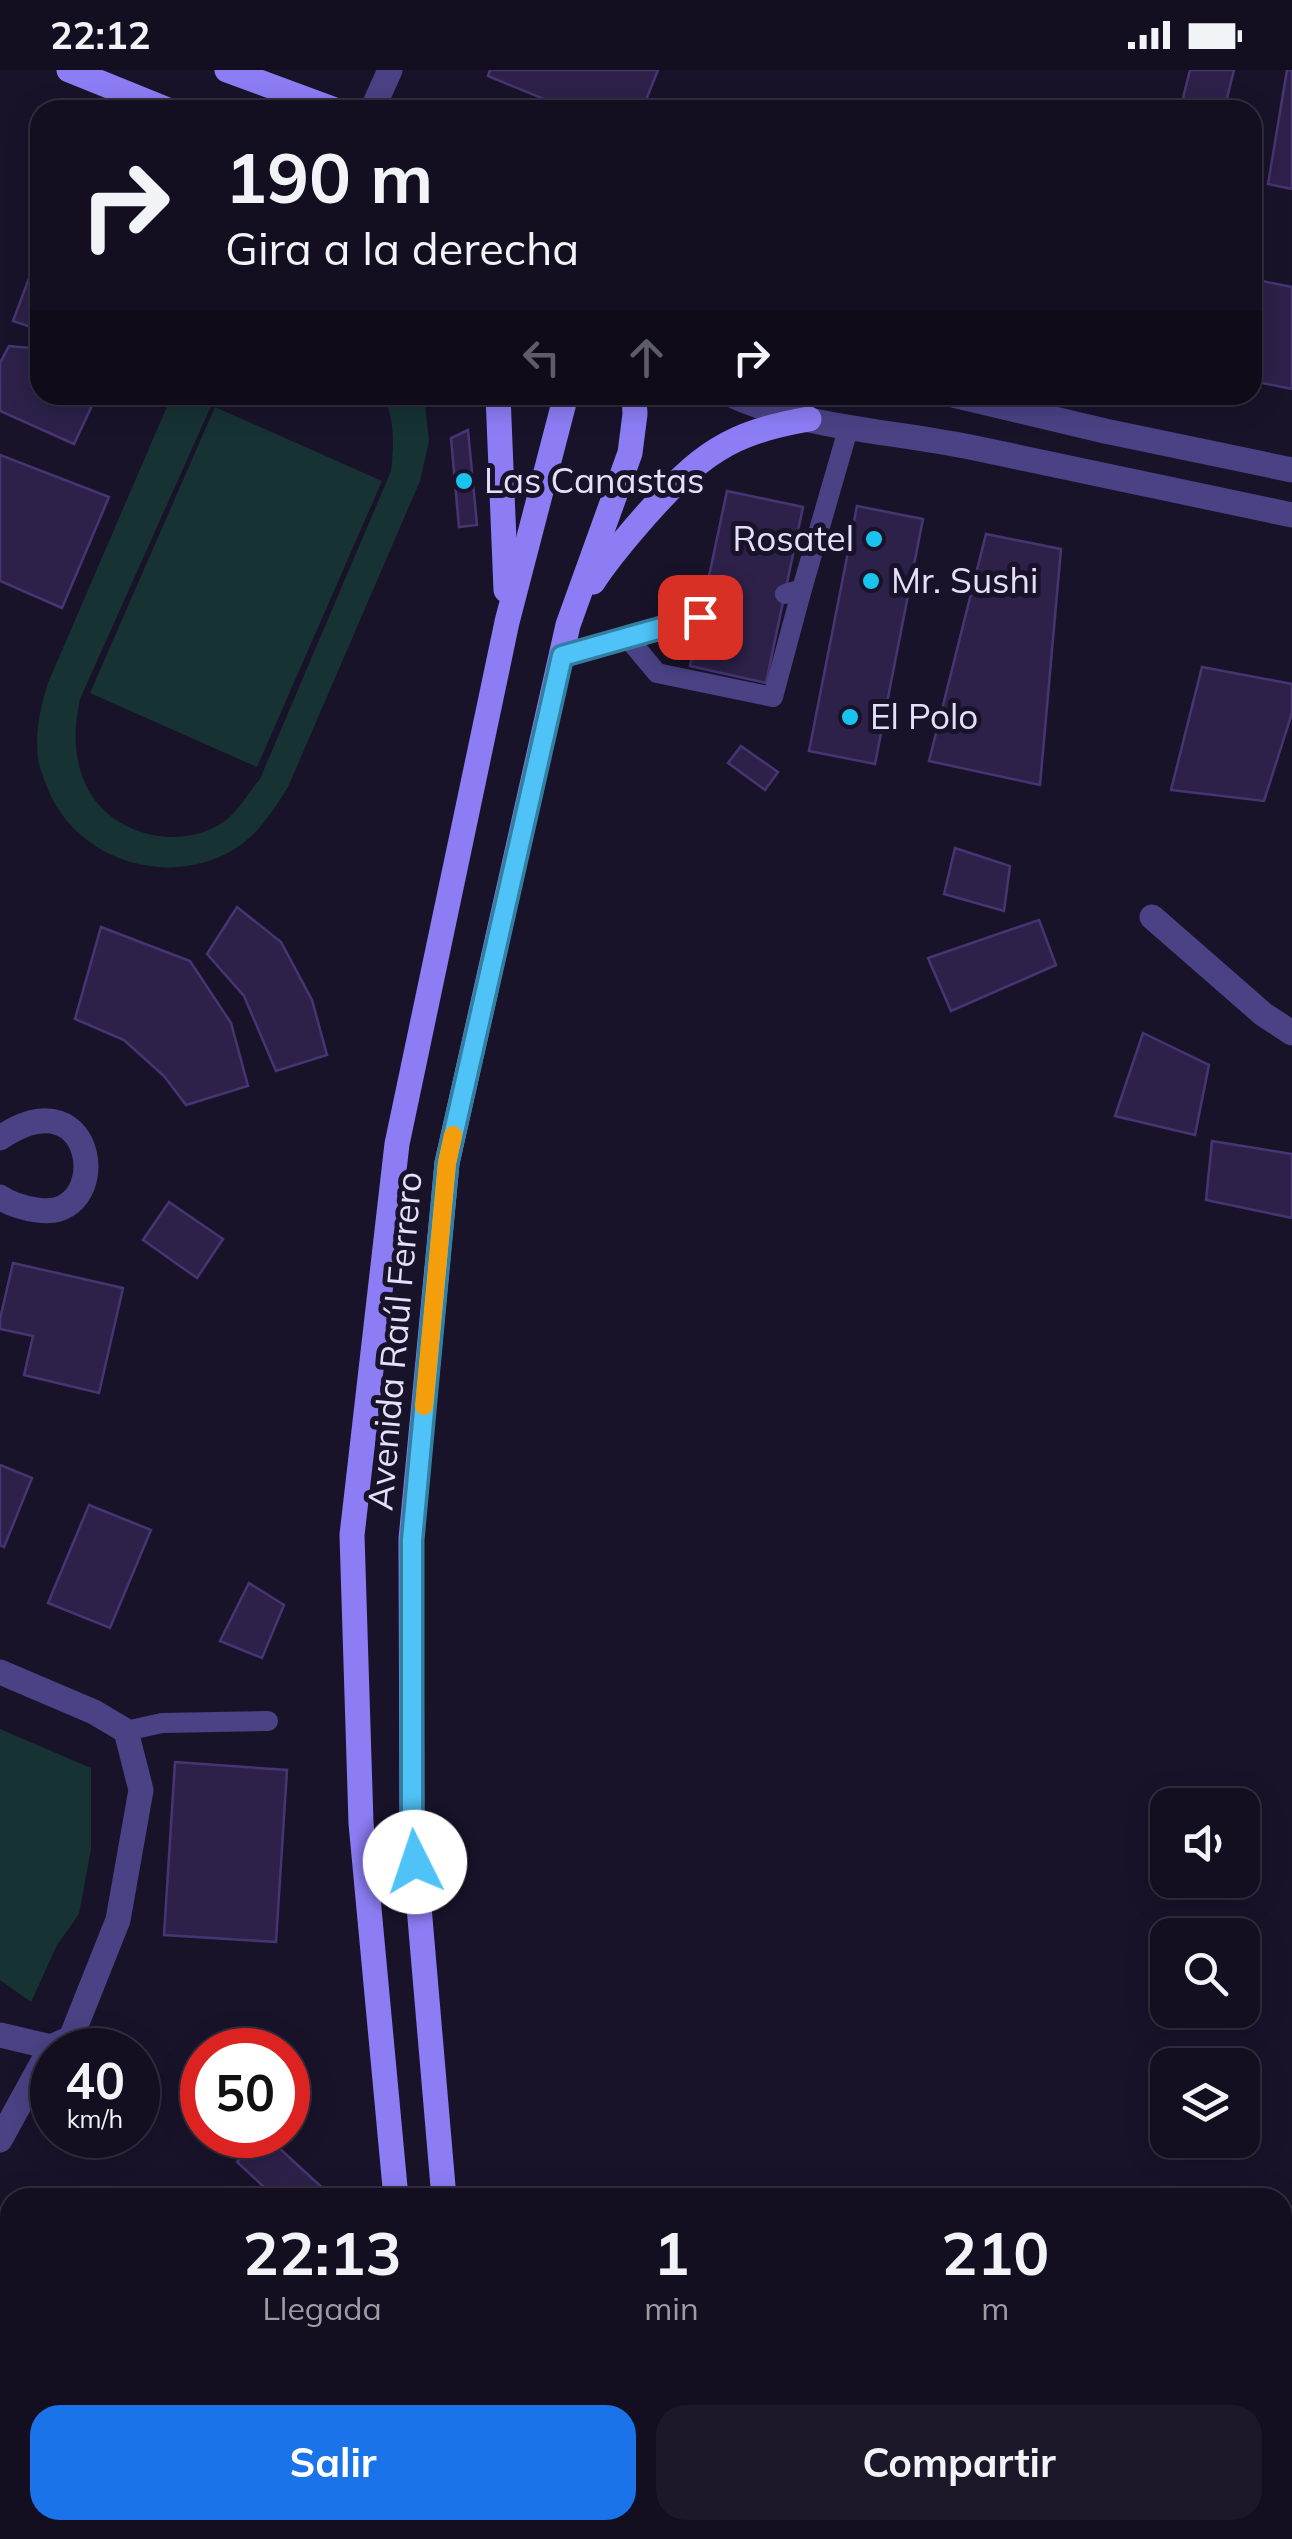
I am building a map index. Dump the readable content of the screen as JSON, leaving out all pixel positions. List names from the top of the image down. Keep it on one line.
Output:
{"streets":{"main road":["Avenida Raúl Ferrero"]},"places":["Las Canastas","Rosatel","Mr. Sushi","El Polo"],"page":{"status":"22:12","turn":["190 m","Gira a la derecha"],"speed":"40 km/h","limit":"50","eta":["22:13","Llegada","1","min","210","m"],"buttons":["Salir","Compartir"]}}
